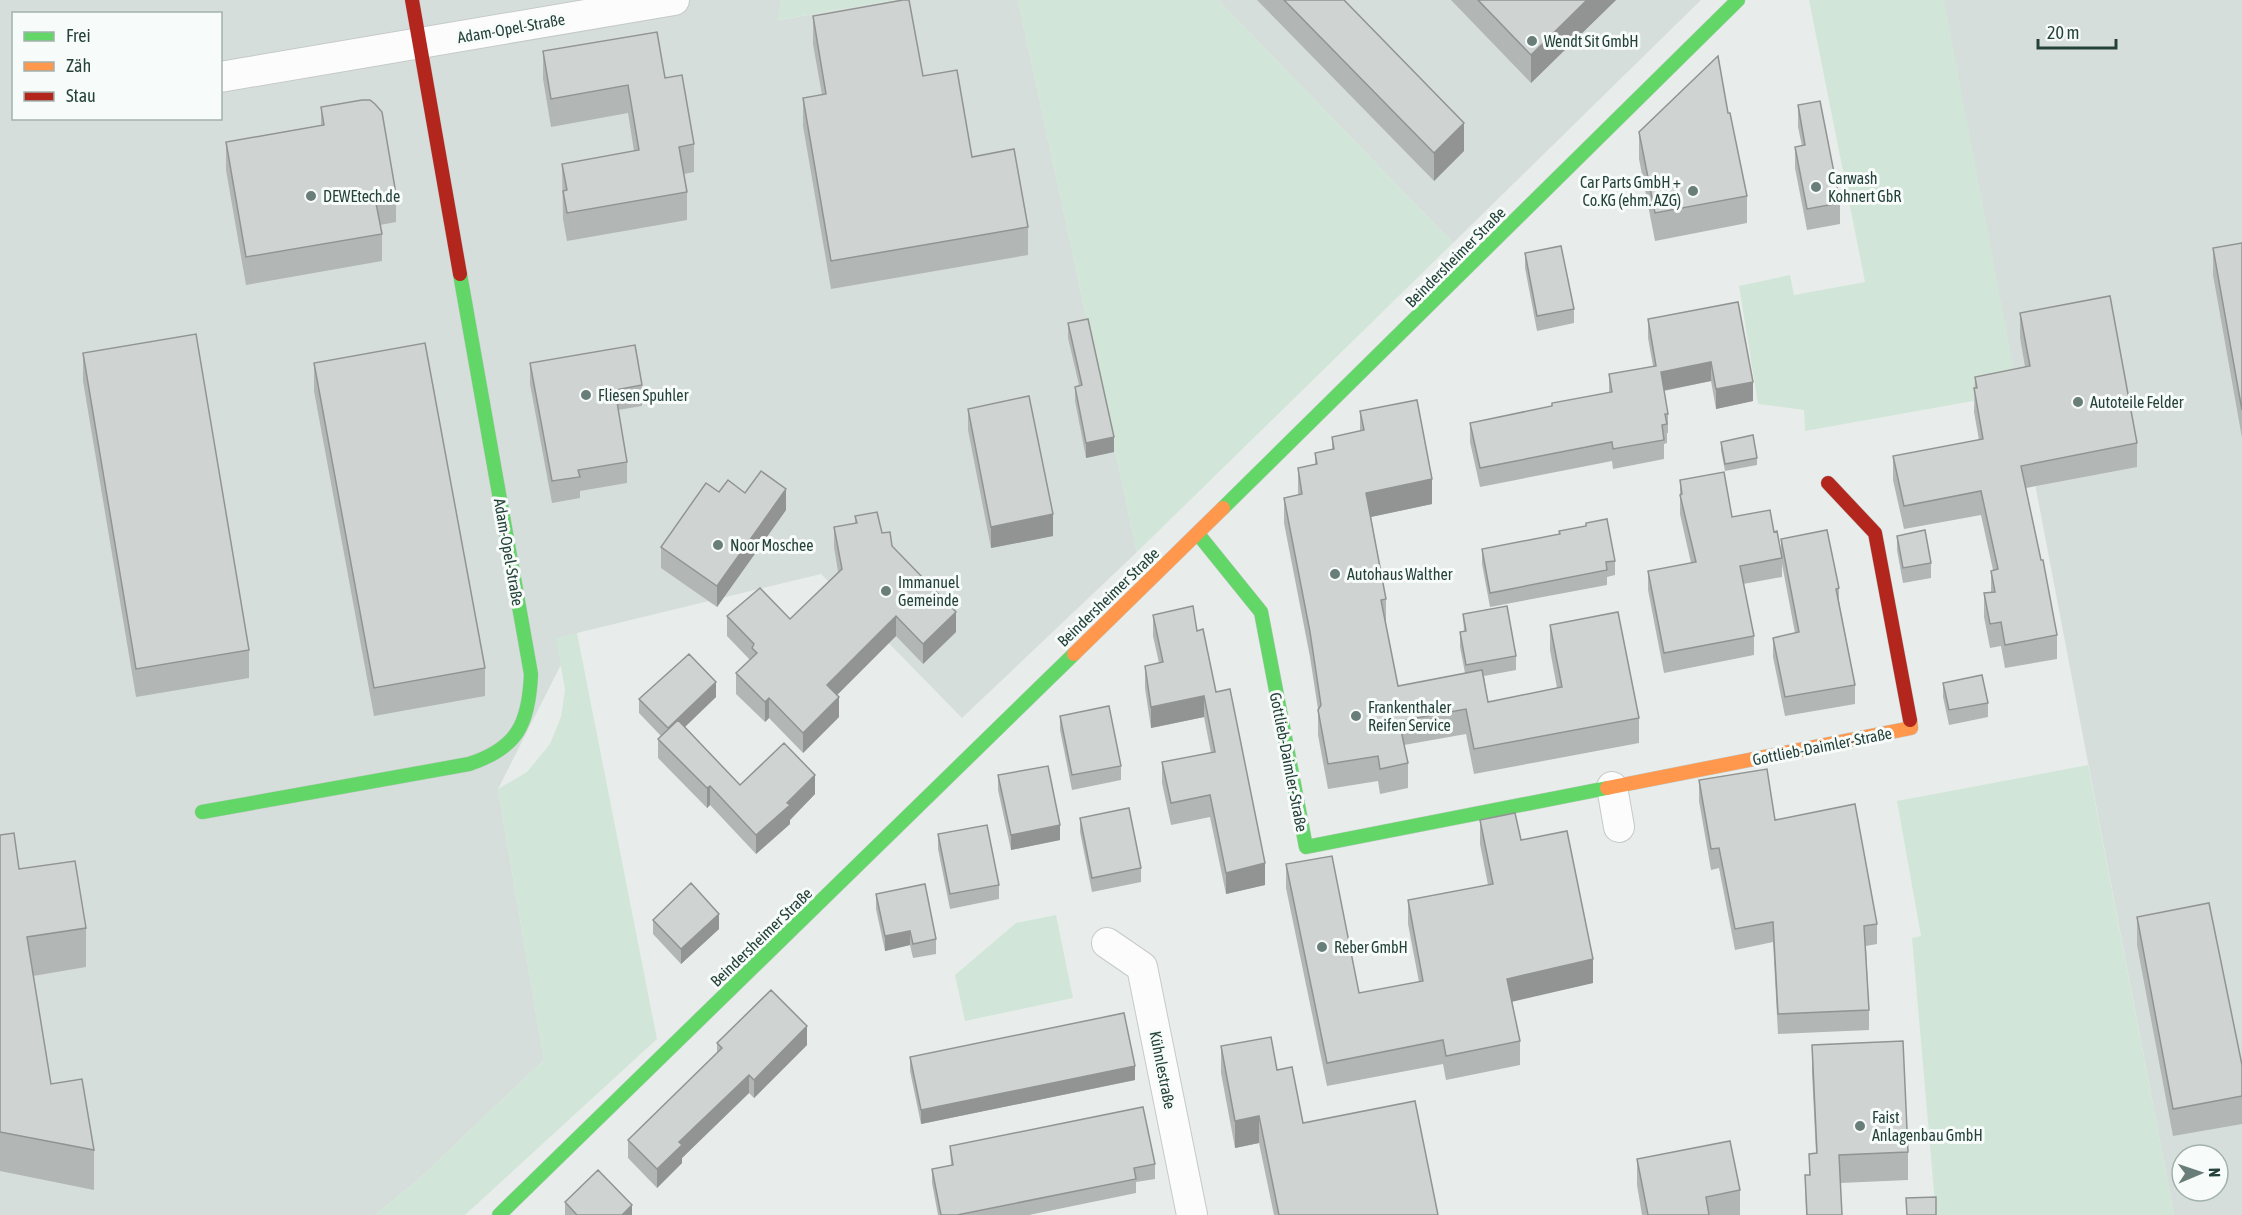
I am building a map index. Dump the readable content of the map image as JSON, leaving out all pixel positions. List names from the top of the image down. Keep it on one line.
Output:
{"streets":{"street":["Adam-Opel-Straße","Beindersheimer Straße","Gottlieb-Daimler-Straße","Kühnlestraße"]},"crossings":[["Beindersheimer Straße","Gottlieb-Daimler-Straße"]],"places":["Wendt Sit GmbH","Carwash Kohnert GbR","Car Parts GmbH + Co.KG (ehm. AZG)","DEWEtech.de","Fliesen Spuhler","Autoteile Felder","Noor Moschee","Autohaus Walther","Immanuel Gemeinde","Frankenthaler Reifen Service","Reber GmbH","Faist Anlagenbau GmbH"],"legend":["Frei","Zäh","Stau"],"scale_bar":"20 m","north":"right"}
